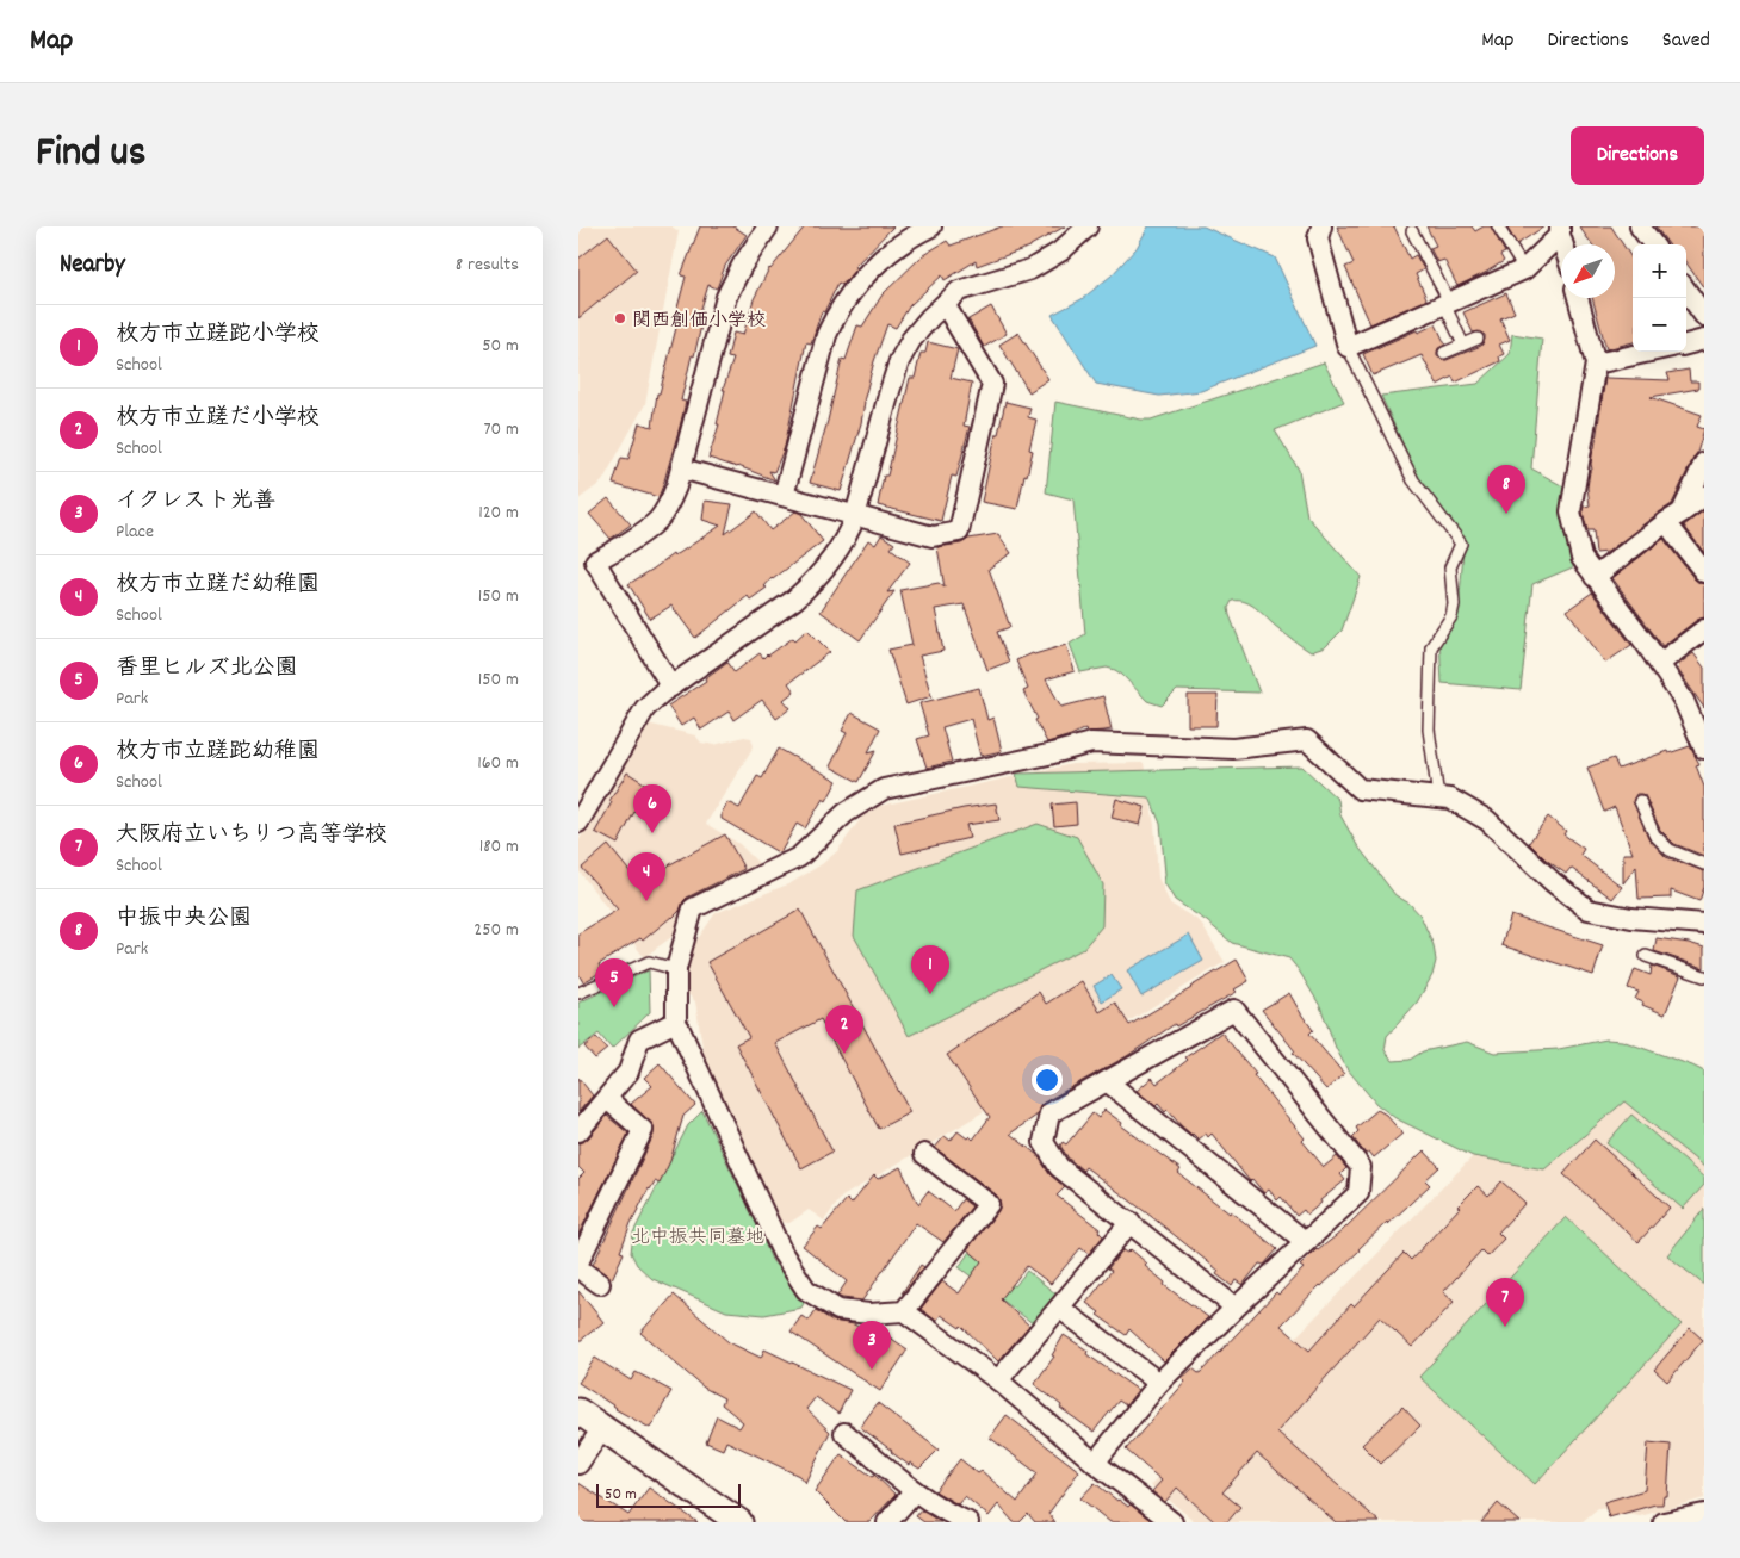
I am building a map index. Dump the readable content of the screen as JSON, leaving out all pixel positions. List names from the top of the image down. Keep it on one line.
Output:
{"parks":["北中振共同墓地"],"places":["関西創価小学校"],"scale_bar":"50 m","north":"bottom left","page":{"header":"Map","nav":["Map","Directions","Saved"],"title":"Find us","buttons":"Directions","heading":["Nearby","8 results"],"map_buttons":["+","−"],"list":[{"mark":"1","name":"枚方市立蹉跎小学校","note":"School","value":"50 m"},{"mark":"2","name":"枚方市立蹉だ小学校","note":"School","value":"70 m"},{"mark":"3","name":"イクレスト光善","note":"Place","value":"120 m"},{"mark":"4","name":"枚方市立蹉だ幼稚園","note":"School","value":"150 m"},{"mark":"5","name":"香里ヒルズ北公園","note":"Park","value":"150 m"},{"mark":"6","name":"枚方市立蹉跎幼稚園","note":"School","value":"160 m"},{"mark":"7","name":"大阪府立いちりつ高等学校","note":"School","value":"180 m"},{"mark":"8","name":"中振中央公園","note":"Park","value":"250 m"}],"pins":["8","6","4","1","5","2","7","3"],"scale":"50 m"}}
